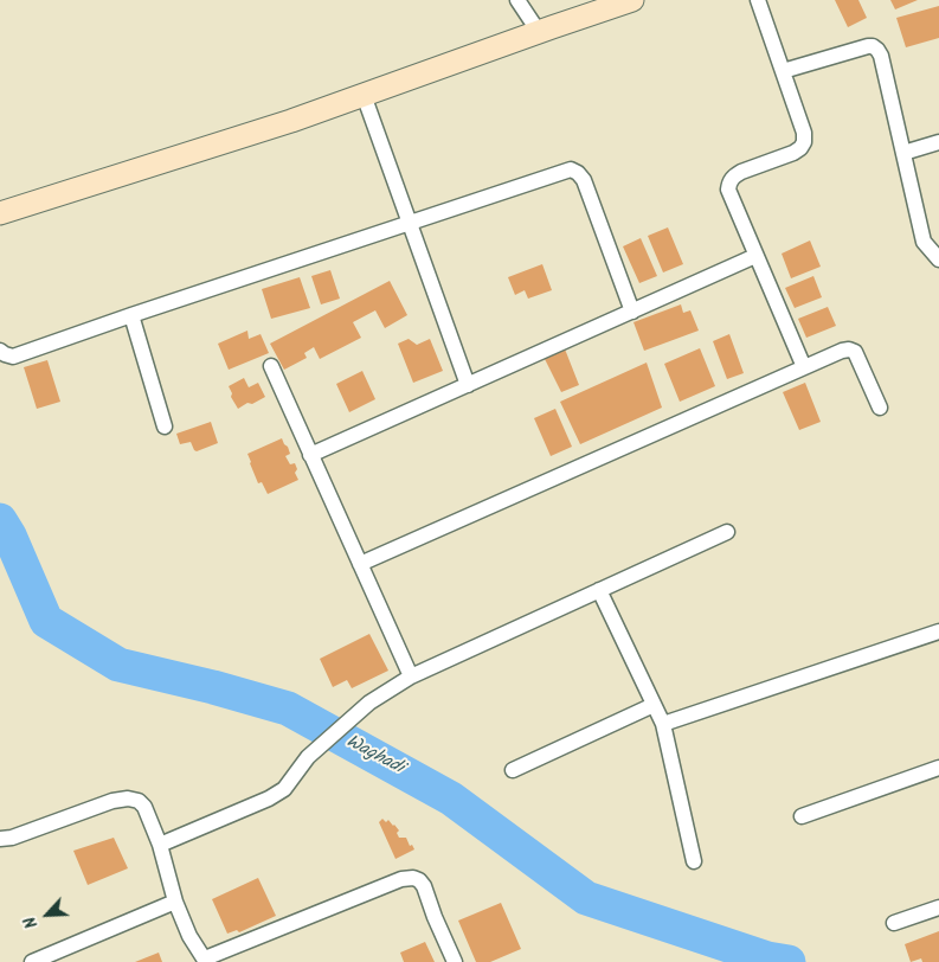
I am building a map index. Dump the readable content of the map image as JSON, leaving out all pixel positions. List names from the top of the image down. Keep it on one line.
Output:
{"water":["Waghadi"],"north":"bottom left"}
